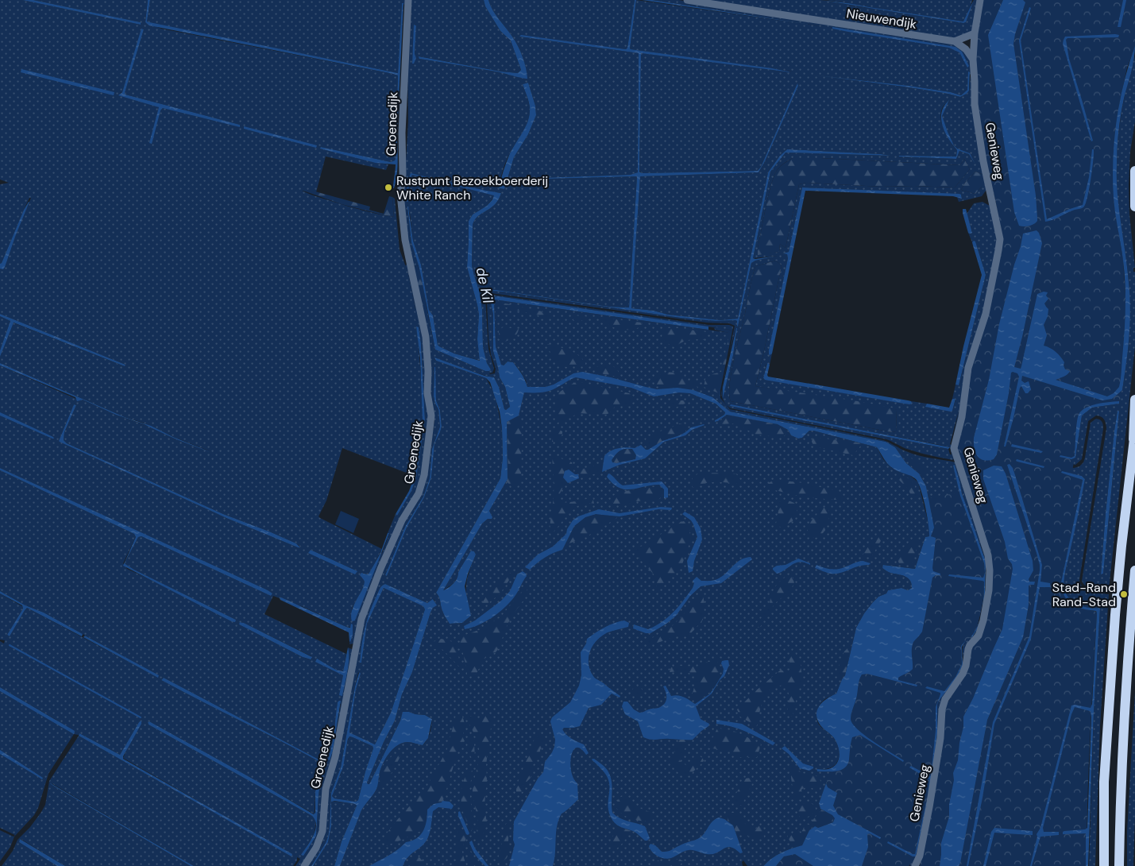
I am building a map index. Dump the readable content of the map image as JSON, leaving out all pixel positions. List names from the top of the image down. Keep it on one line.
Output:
{"streets":{"street":["Nieuwendijk","Groenedijk","Genieweg"]},"water":["de Kil"],"places":["Rustpunt Bezoekboerderij White Ranch","Stad-Rand Rand-Stad"]}
